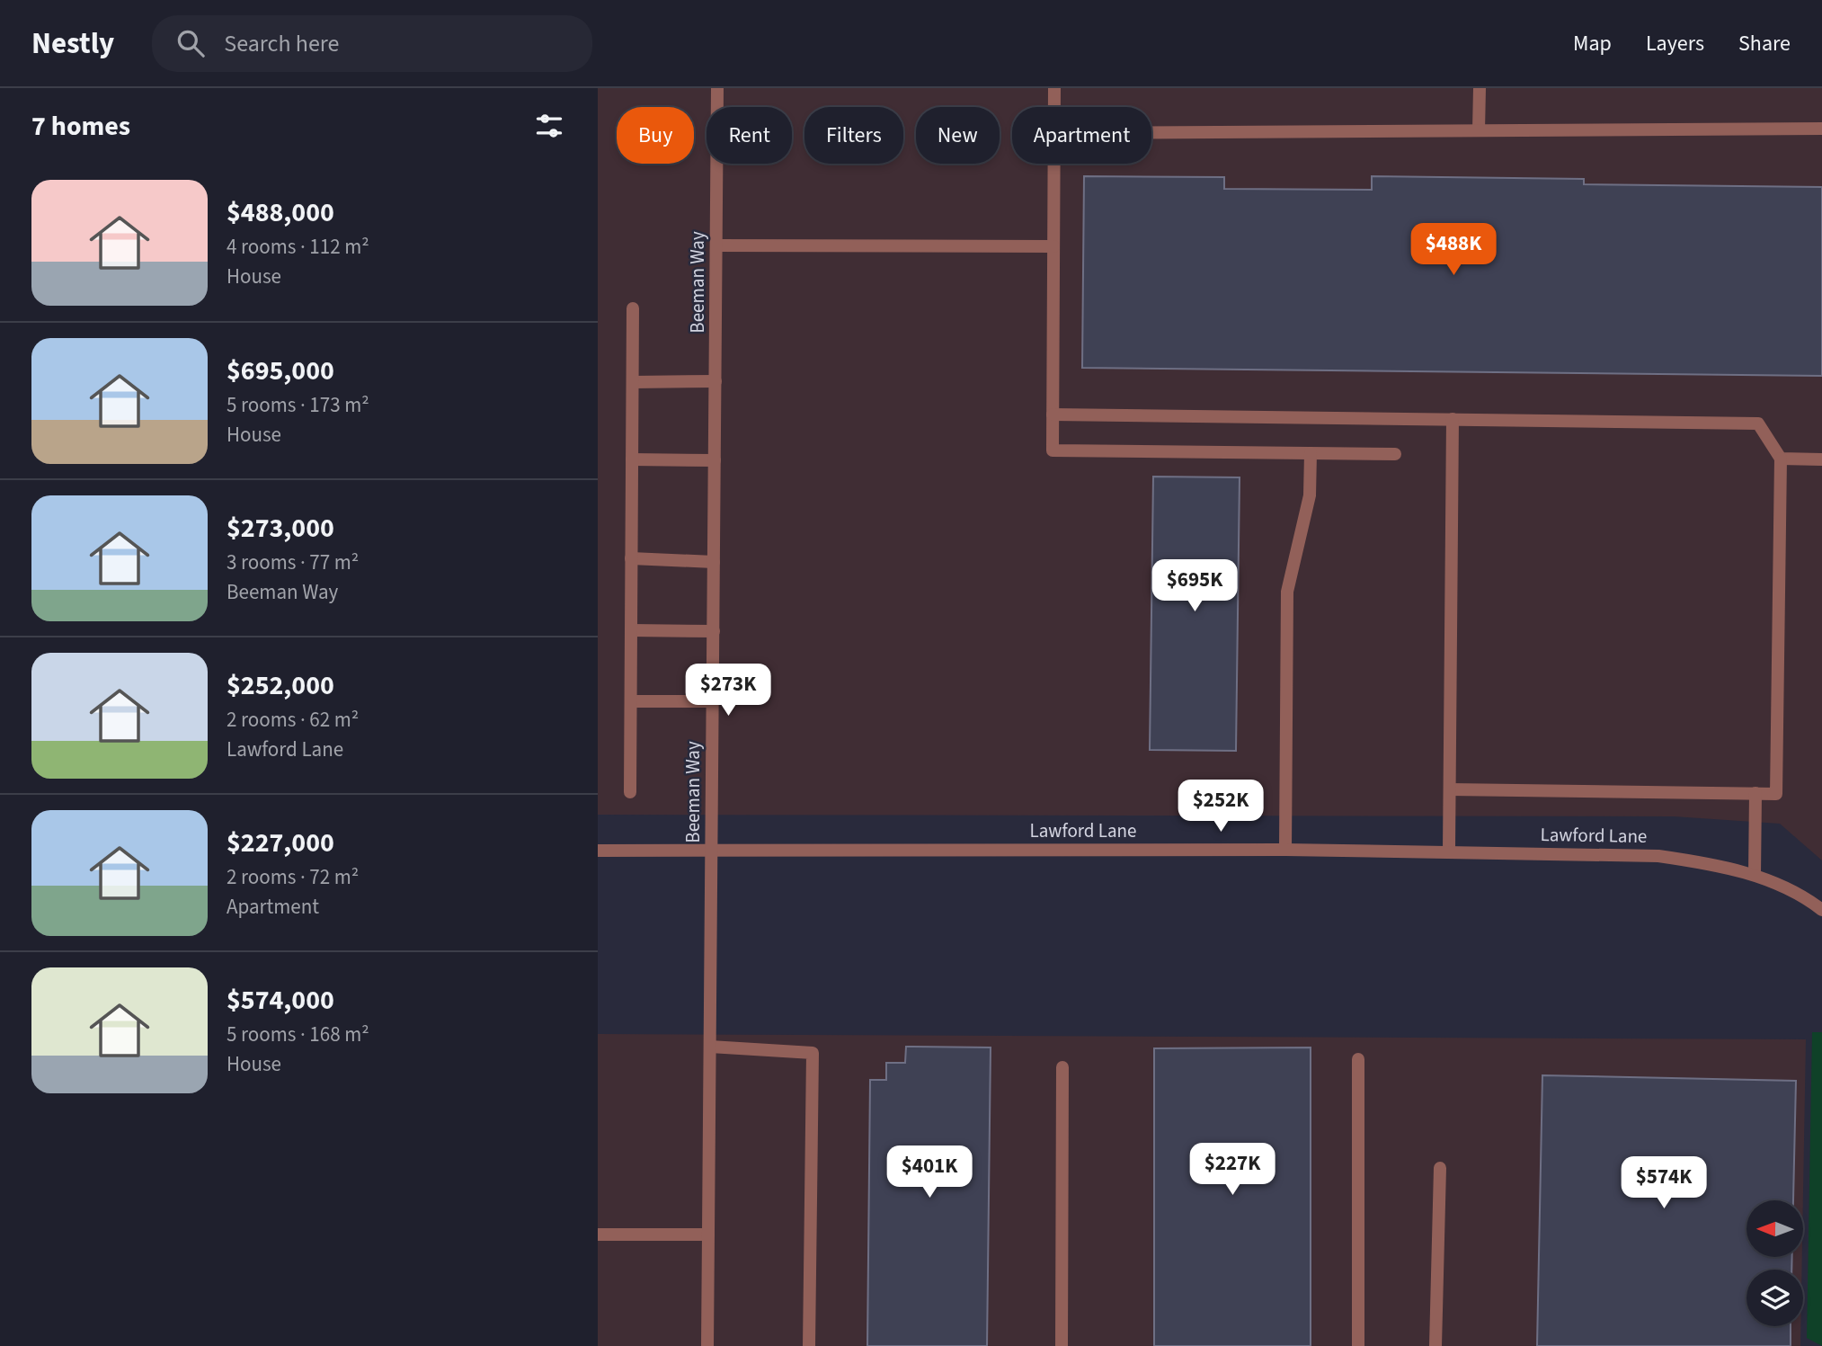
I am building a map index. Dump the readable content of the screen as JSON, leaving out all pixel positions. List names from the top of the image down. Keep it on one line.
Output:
{"streets":{"street":["Beeman Way","Lawford Lane"]},"crossings":[["Beeman Way","Lawford Lane"]],"north":"left","page":{"header":"Nestly","search":"Search here","nav":["Map","Layers","Share"],"heading":"7 homes","chip":["Buy","Rent","Filters","New","Apartment"],"list":[{"name":"$488,000","note":"4 rooms · 112 m² · House"},{"name":"$695,000","note":"5 rooms · 173 m² · House"},{"name":"$273,000","note":"3 rooms · 77 m² · Beeman Way"},{"name":"$252,000","note":"2 rooms · 62 m² · Lawford Lane"},{"name":"$227,000","note":"2 rooms · 72 m² · Apartment"},{"name":"$574,000","note":"5 rooms · 168 m² · House"}],"price":["$488K","$695K","$273K","$252K","$227K","$401K","$574K"]}}
